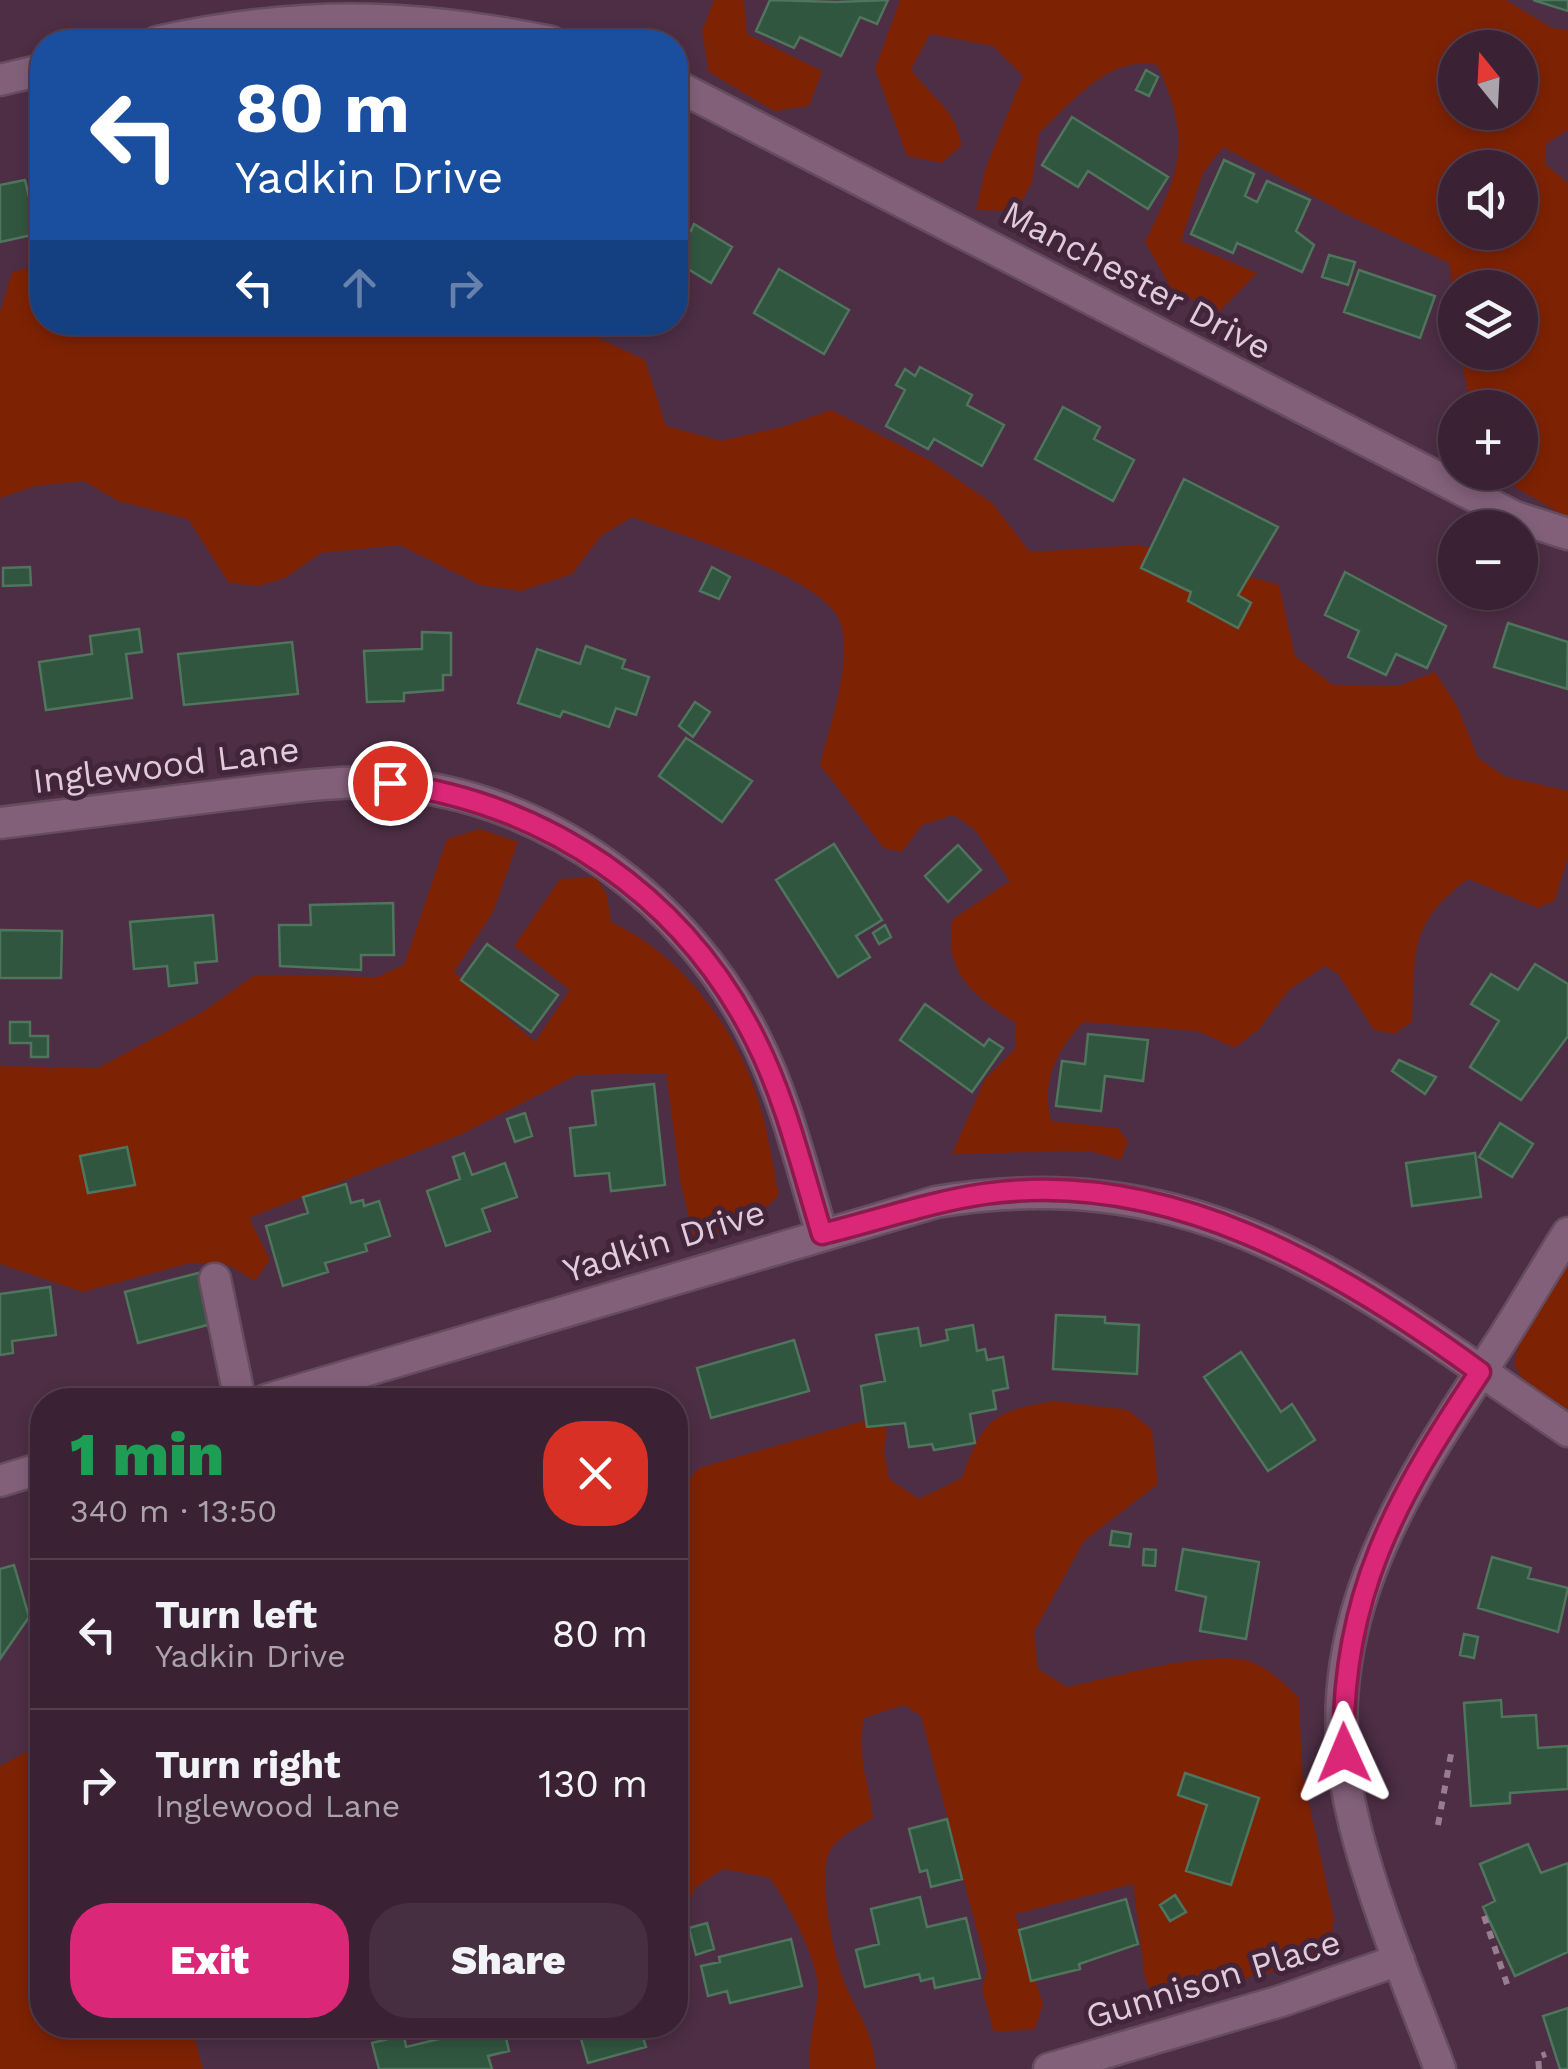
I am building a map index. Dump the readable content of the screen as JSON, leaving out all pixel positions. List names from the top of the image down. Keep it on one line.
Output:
{"streets":{"street":["Manchester Drive","Inglewood Lane","Yadkin Drive","Gunnison Place"]},"crossings":[["Inglewood Lane","Yadkin Drive"]],"north":"top","page":{"map_buttons":["+","−"],"turn":["80 m","Yadkin Drive"],"heading":["1 min","340 m · 13:50"],"list":[{"name":"Turn left","note":"Yadkin Drive","value":"80 m"},{"name":"Turn right","note":"Inglewood Lane","value":"130 m"}],"buttons":["Exit","Share"]}}
